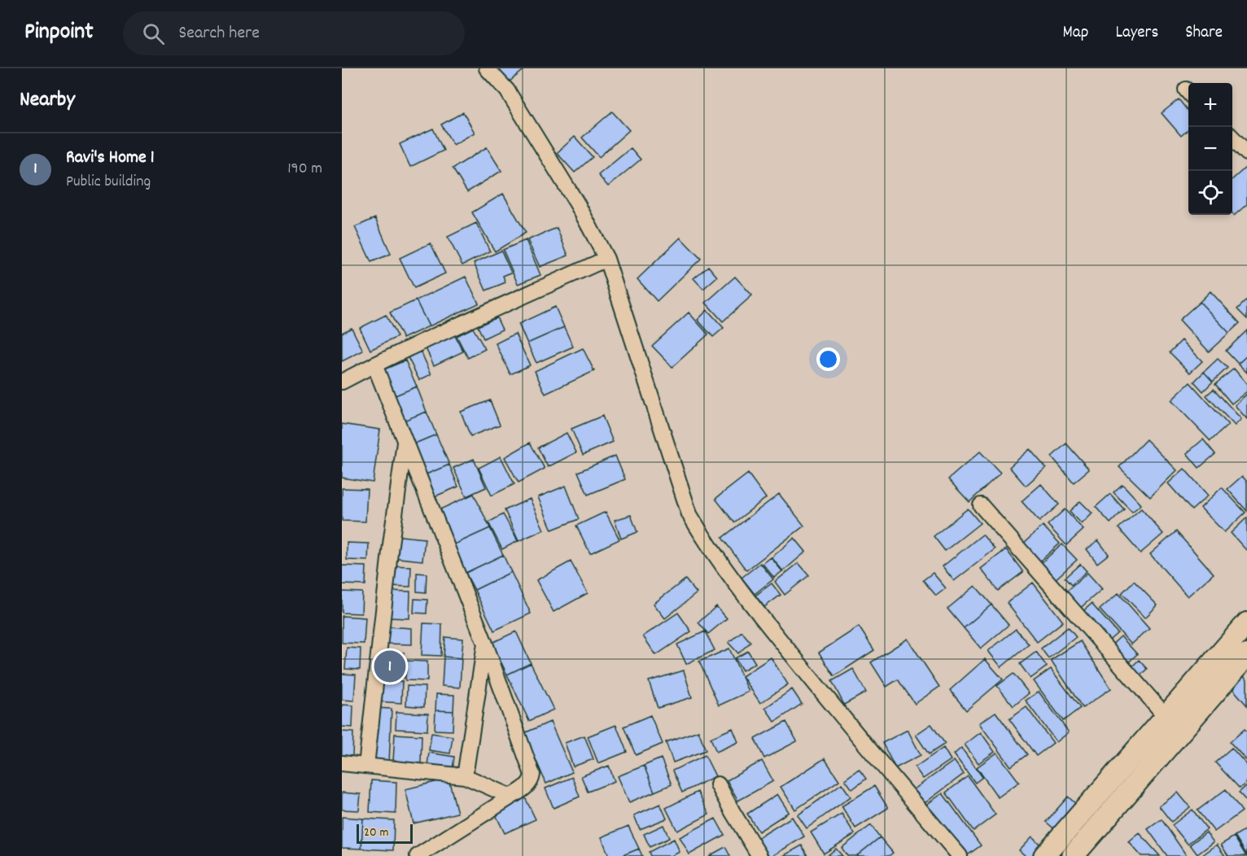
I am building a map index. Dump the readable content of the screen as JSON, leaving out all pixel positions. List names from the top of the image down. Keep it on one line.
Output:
{"scale_bar":"20 m","page":{"header":"Pinpoint","search":"Search here","nav":["Map","Layers","Share"],"heading":"Nearby","map_buttons":["+","−"],"list":[{"mark":"1","name":"Ravi's Home 1","note":"Public building","value":"190 m"}],"pins":"1","scale":"20 m"}}
